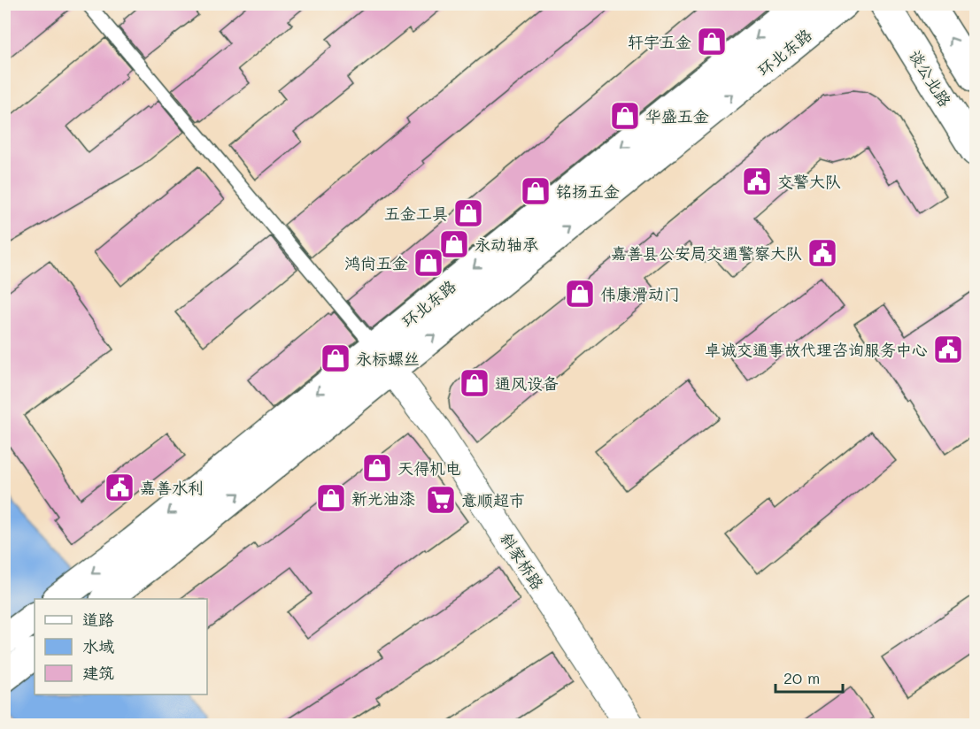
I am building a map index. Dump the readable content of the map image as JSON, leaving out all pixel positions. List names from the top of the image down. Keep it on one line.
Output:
{"streets":{"street":["环北东路","谈公北路","斜家桥路"]},"crossings":[["环北东路","斜家桥路"]],"places":{"shop":["轩宇五金","华盛五金","铭扬五金","五金工具","永动轴承","鸿尚五金","伟康滑动门","永标螺丝","通风设备","天得机电","新光油漆"],"public building":["交警大队","嘉善县公安局交通警察大队","卓诚交通事故代理咨询服务中心","嘉善水利"],"supermarket":["意顺超市"]},"legend":["道路","水域","建筑"],"scale_bar":"20 m"}
